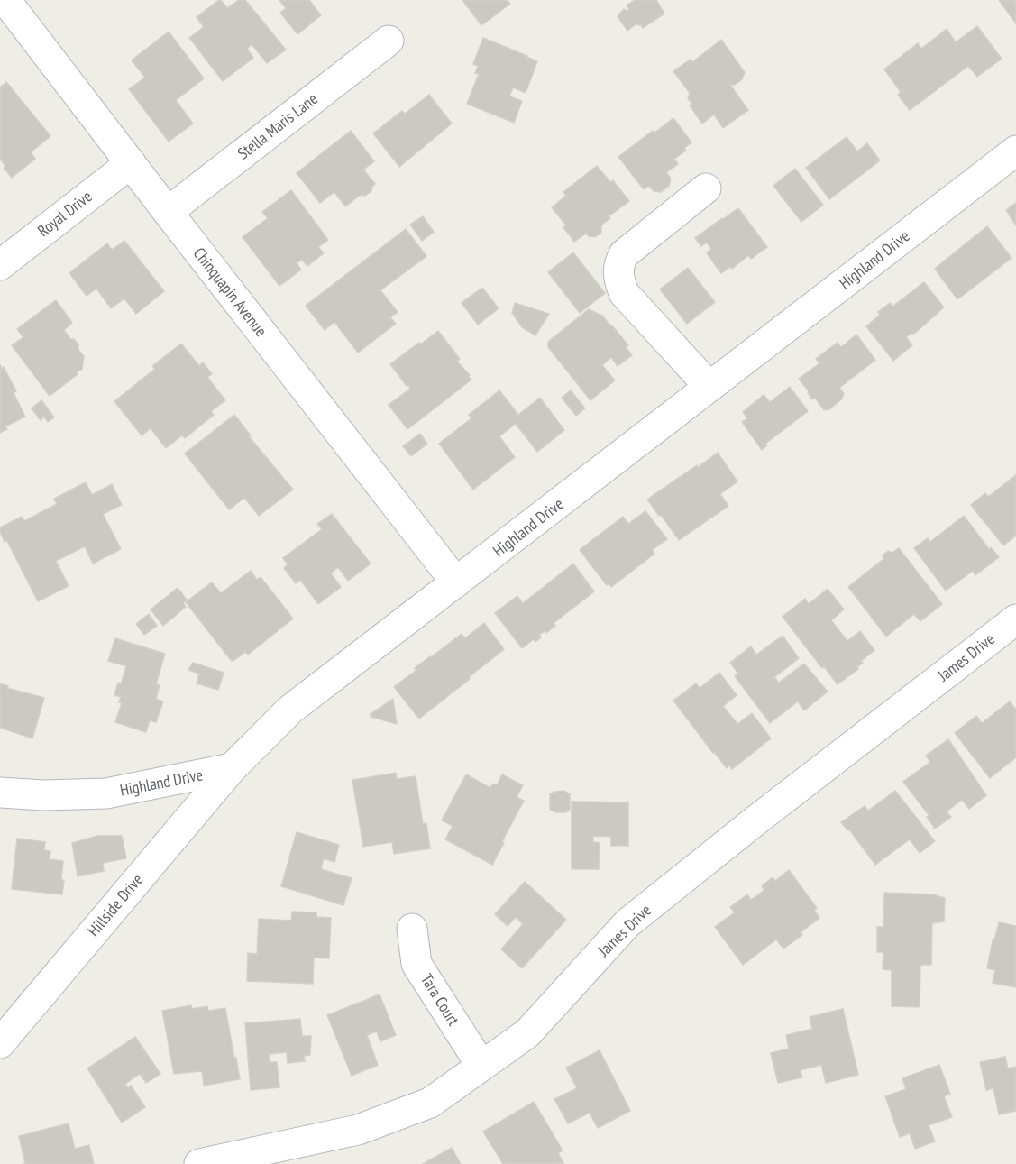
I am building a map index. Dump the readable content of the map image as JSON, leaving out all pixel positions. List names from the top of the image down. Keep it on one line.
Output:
{"streets":{"street":["Stella Maris Lane","Royal Drive","Highland Drive","Chinquapin Avenue","James Drive","Hillside Drive","Tara Court"]},"crossings":[["Stella Maris Lane","Chinquapin Avenue"],["Royal Drive","Chinquapin Avenue"],["Highland Drive","Chinquapin Avenue"],["Highland Drive","Hillside Drive"],["James Drive","Tara Court"]]}
